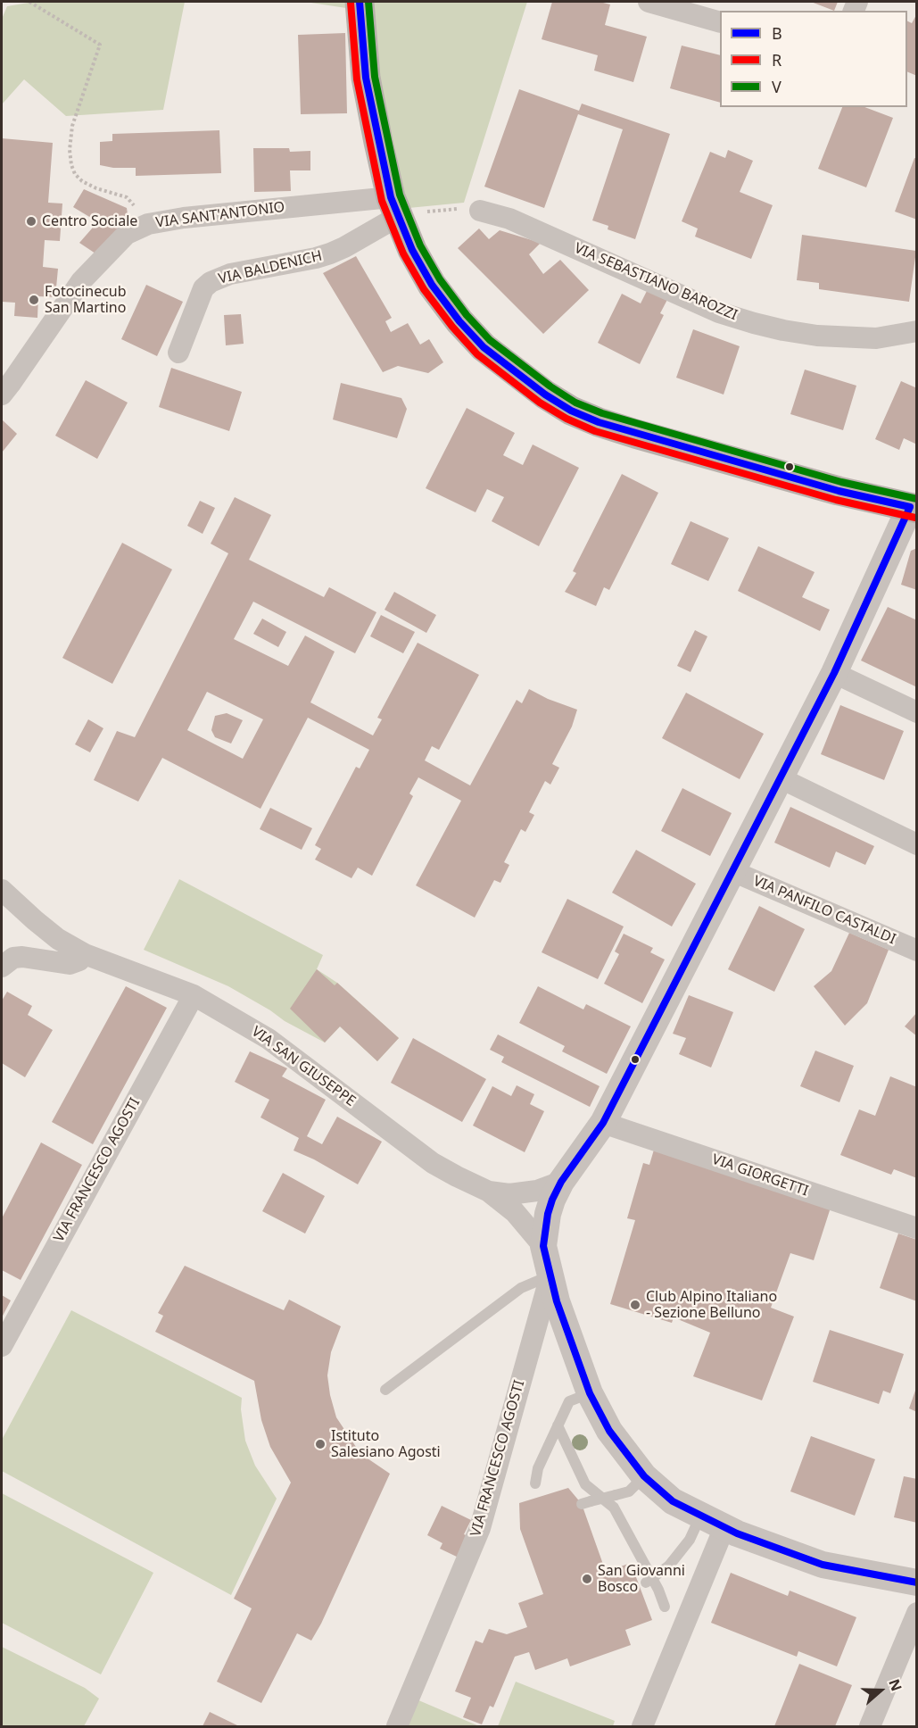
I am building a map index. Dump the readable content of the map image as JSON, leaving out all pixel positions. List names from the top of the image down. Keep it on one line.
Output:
{"streets":{"street":["VIA SANT'ANTONIO","VIA BALDENICH","VIA SEBASTIANO BAROZZI","VIA PANFILO CASTALDI","VIA SAN GIUSEPPE","VIA FRANCESCO AGOSTI","VIA GIORGETTI"]},"crossings":[["VIA SANT'ANTONIO","VIA BALDENICH"],["VIA SAN GIUSEPPE","VIA FRANCESCO AGOSTI"]],"places":["Centro Sociale","Fotocinecub San Martino","Club Alpino Italiano - Sezione Belluno","Istituto Salesiano Agosti","San Giovanni Bosco"],"lines":["transit line B","transit line V","transit line R"],"legend":["B","R","V"],"north":"right"}
